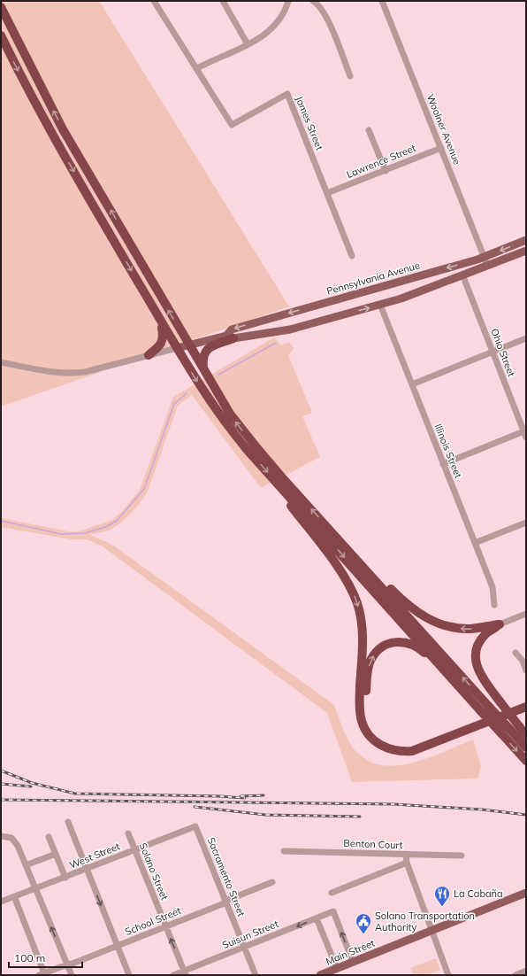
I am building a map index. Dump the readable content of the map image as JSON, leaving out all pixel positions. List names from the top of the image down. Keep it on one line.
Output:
{"streets":{"main road":["Pennsylvania Avenue","Main Street"],"street":["James Street","Woolner Avenue","Lawrence Street","Ohio Street","Illinois Street","Benton Court","West Street","Solano Street","Sacramento Street","School Street","Suisun Street"]},"crossings":[["James Street","Lawrence Street"],["Woolner Avenue","Lawrence Street"],["Woolner Avenue","Pennsylvania Avenue"],["Pennsylvania Avenue","Ohio Street"],["Pennsylvania Avenue","Illinois Street"],["West Street","Solano Street"],["West Street","Sacramento Street"],["Solano Street","School Street"],["Solano Street","Suisun Street"],["Sacramento Street","School Street"],["Sacramento Street","Suisun Street"],["Suisun Street","Main Street"]],"places":{"restaurant":["La Cabaña"],"public building":["Solano Transportation Authority"]},"scale_bar":"100 m"}
